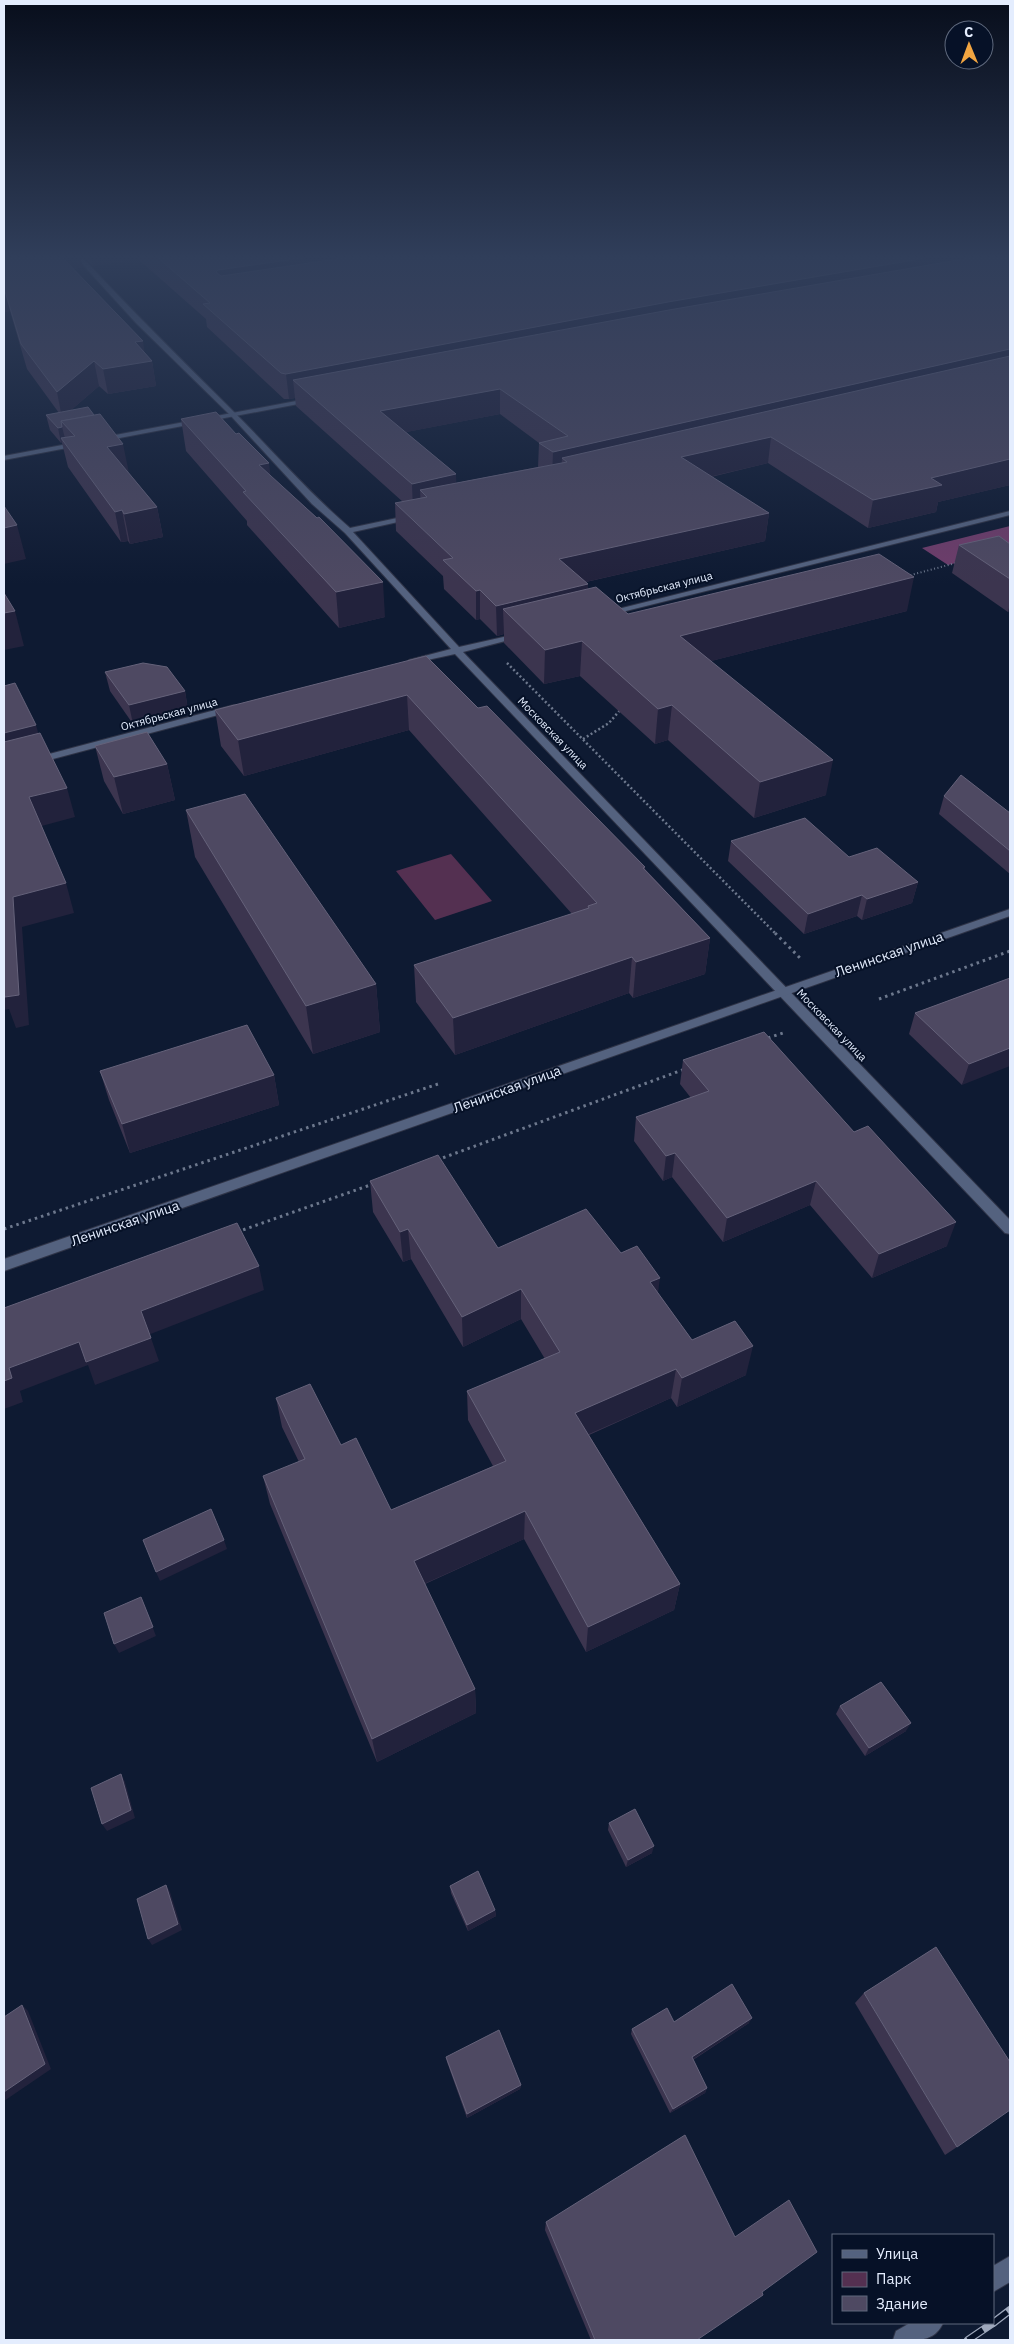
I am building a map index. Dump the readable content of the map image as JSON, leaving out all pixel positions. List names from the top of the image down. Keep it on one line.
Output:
{"streets":{"street":["Октябрьская улица","Московская улица","Ленинская улица"]},"crossings":[["Московская улица","Ленинская улица"]],"legend":["Улица","Парк","Здание"],"north":"top"}
